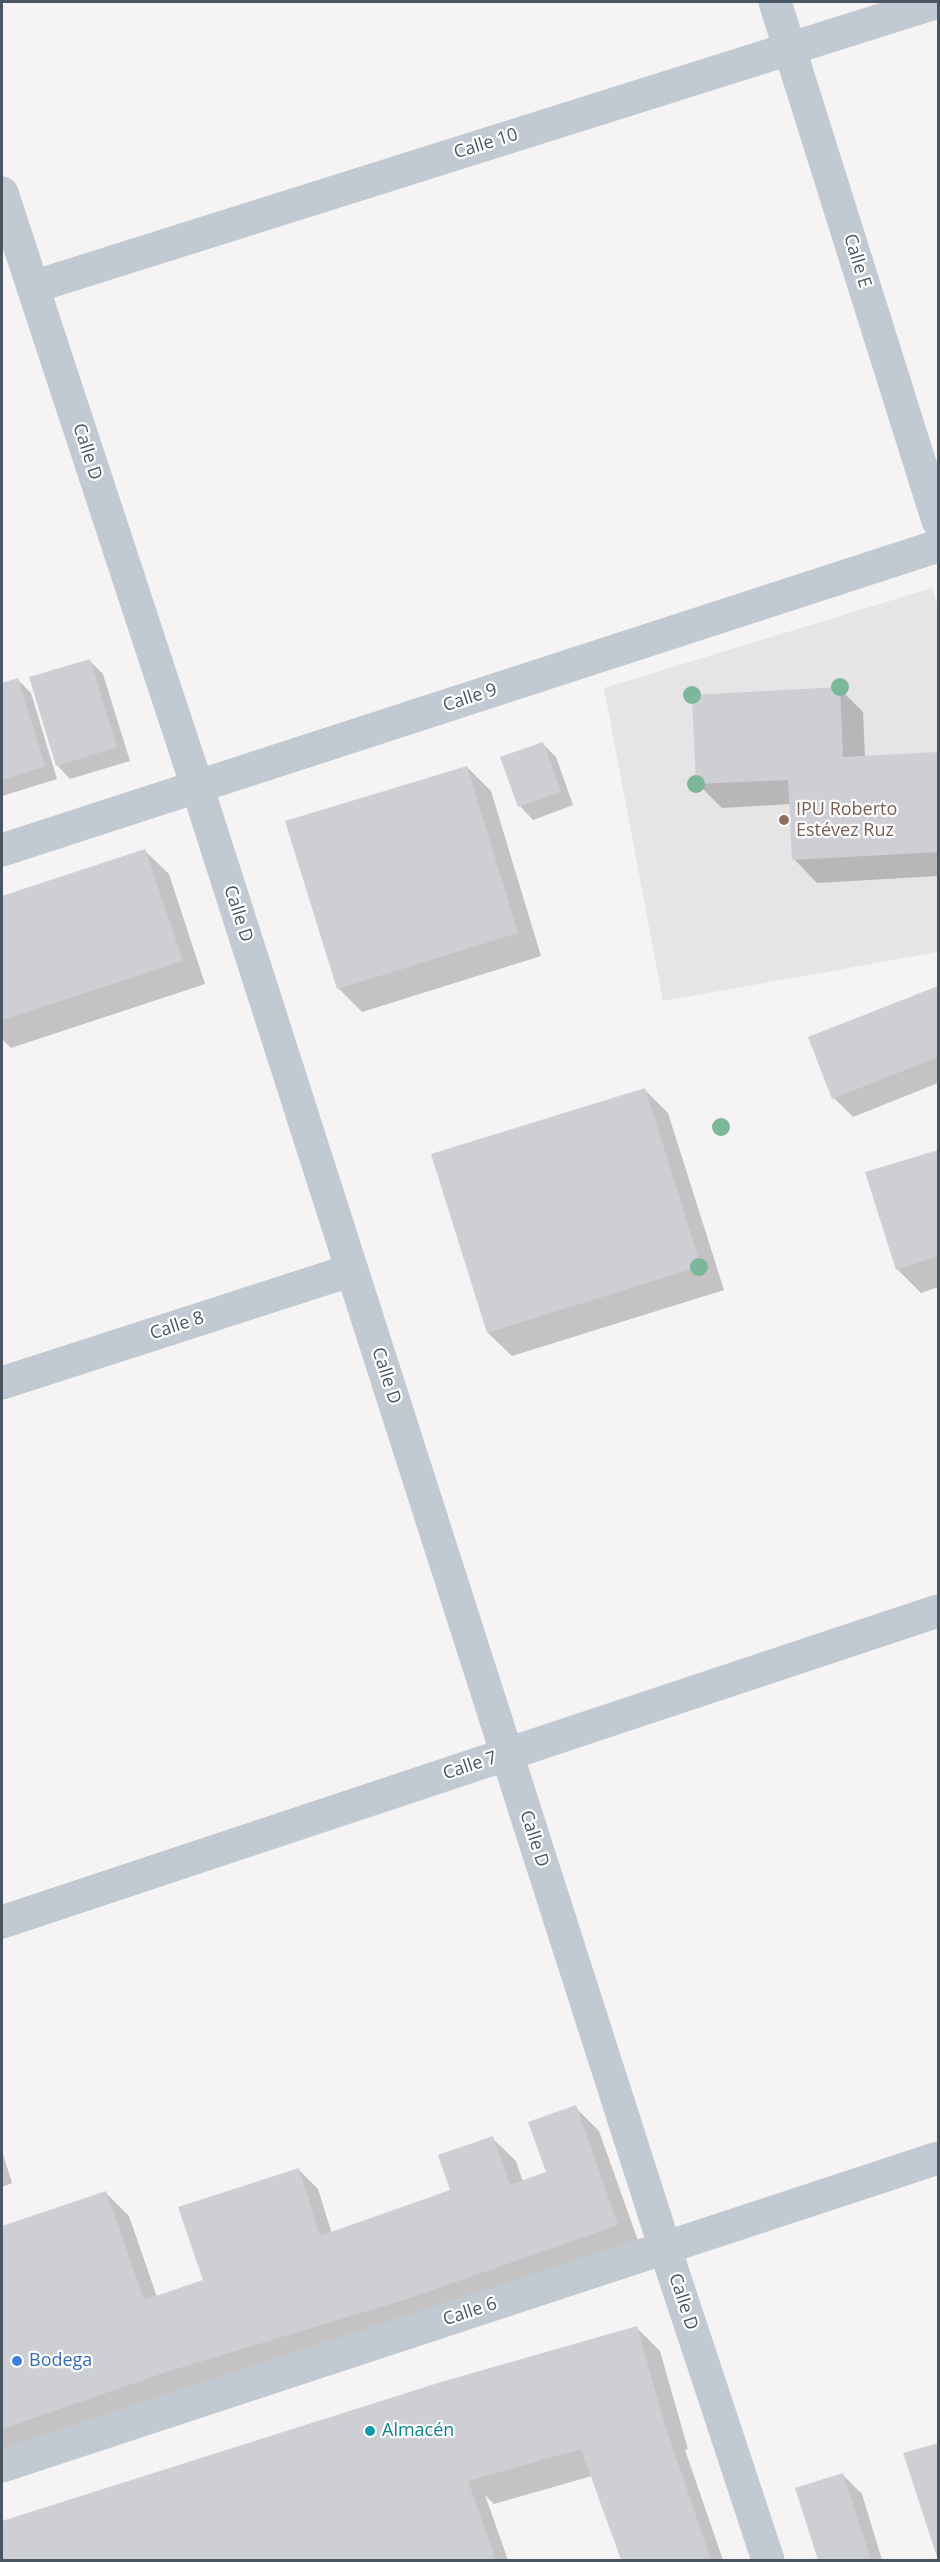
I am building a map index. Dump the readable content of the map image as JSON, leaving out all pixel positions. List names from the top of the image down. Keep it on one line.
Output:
{"streets":{"street":["Calle 10","Calle E","Calle D","Calle 9","Calle 8","Calle 7","Calle 6"]},"crossings":[["Calle 10","Calle E"],["Calle 10","Calle D"],["Calle D","Calle 9"],["Calle D","Calle 8"],["Calle D","Calle 7"],["Calle D","Calle 6"]],"places":["IPU Roberto Estévez Ruz","Bodega","Almacén"]}
